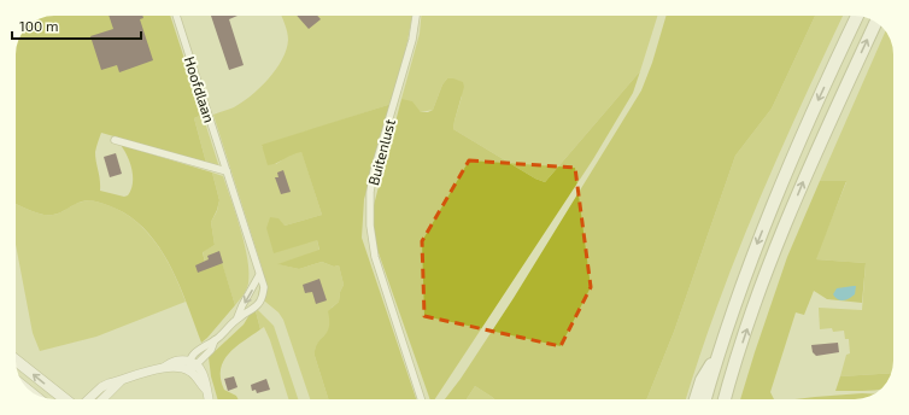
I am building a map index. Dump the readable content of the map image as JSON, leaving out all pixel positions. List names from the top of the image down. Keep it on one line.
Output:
{"streets":{"street":["Hoofdlaan","Buitenlust"]},"scale_bar":"100 m"}
